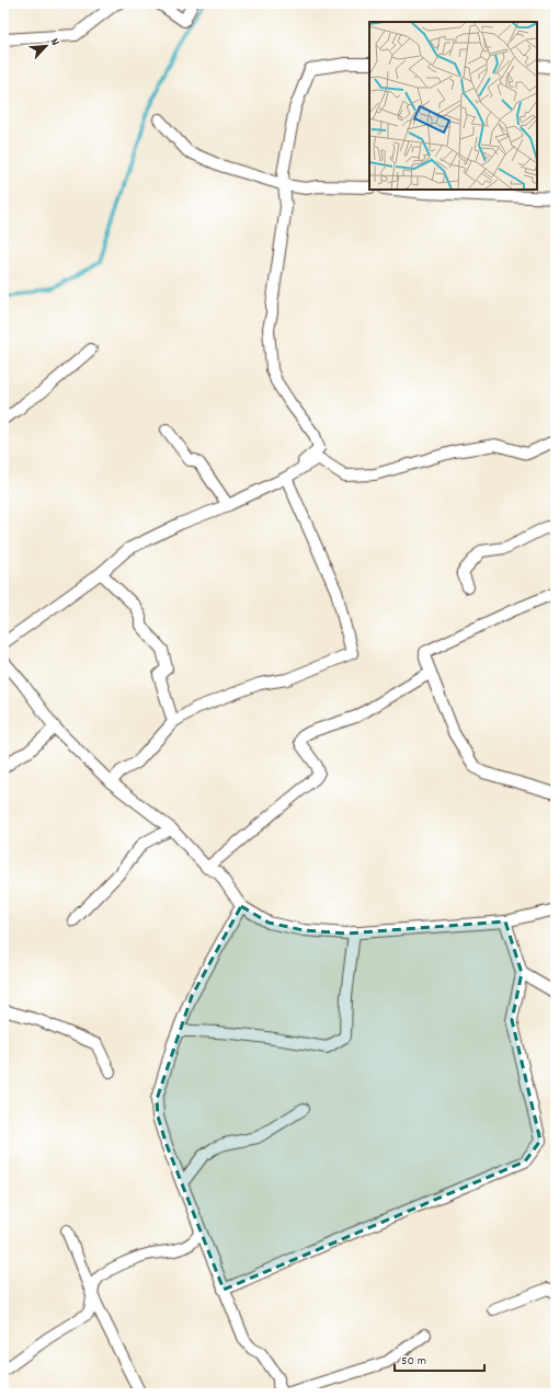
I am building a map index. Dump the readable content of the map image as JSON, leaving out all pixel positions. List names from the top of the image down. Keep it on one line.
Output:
{"scale_bar":"50 m","north":"top right"}
